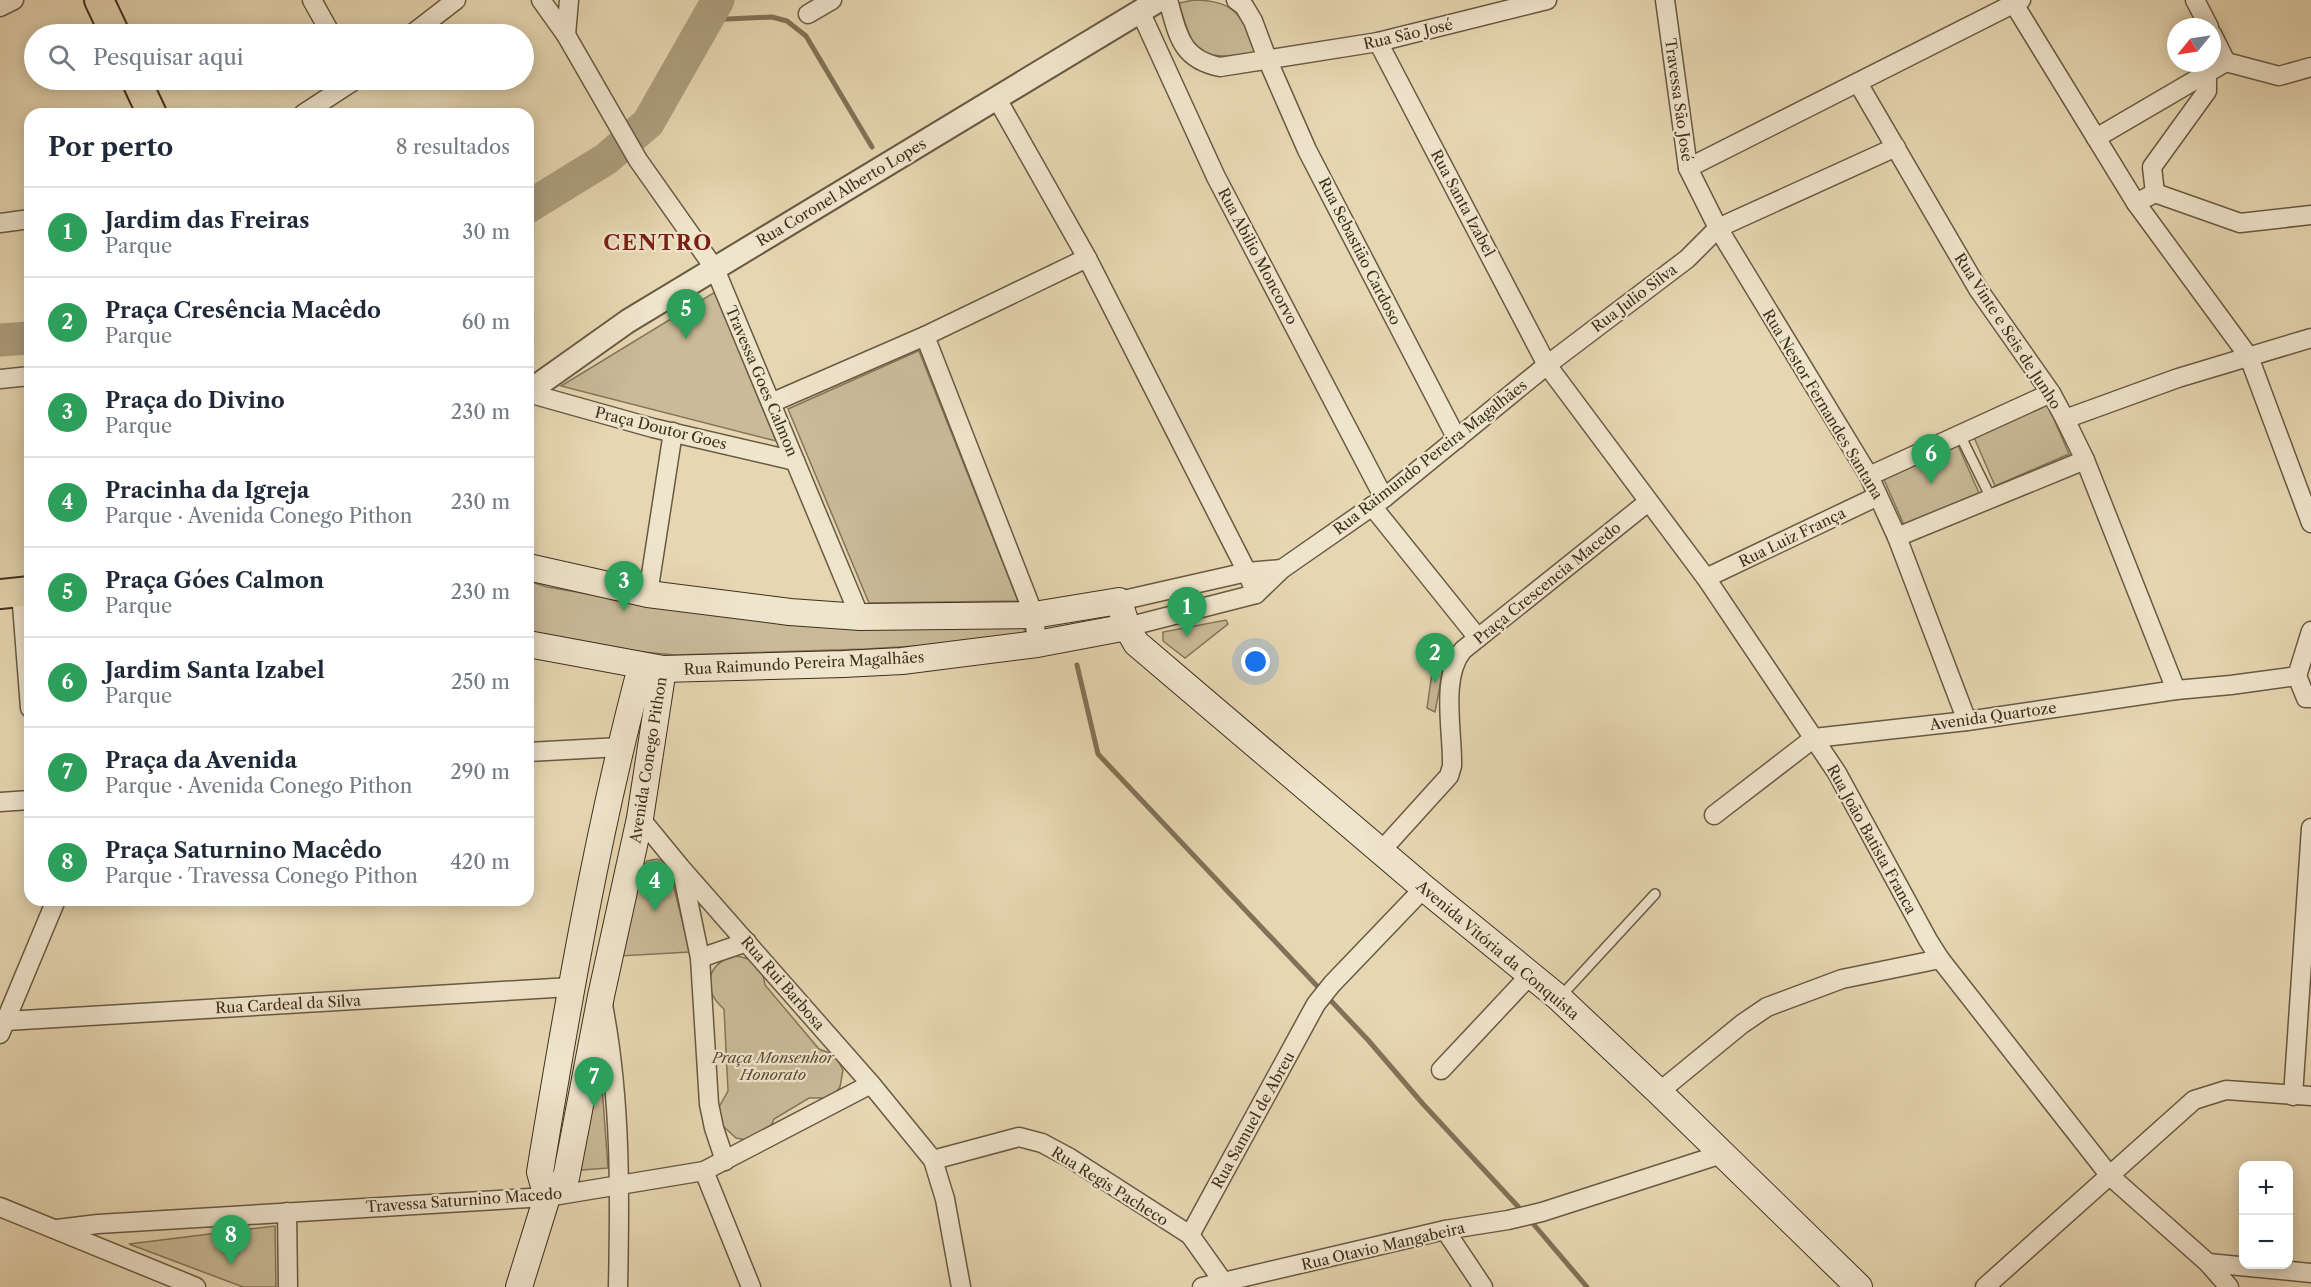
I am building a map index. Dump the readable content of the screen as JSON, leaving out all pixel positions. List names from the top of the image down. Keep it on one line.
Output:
{"streets":{"main road":["Rua Raimundo Pereira Magalhães","Avenida Conego Pithon","Avenida Vitória da Conquista"],"street":["Rua São José","Travessa São José","Rua Coronel Alberto Lopes","Rua Santa Izabel","Rua Sebastião Cardoso","Rua Abilio Moncorvo","Rua Julio Silva","Rua Vinte e Seis de Junho","Travessa Goes Calmon","Rua Nestor Fernandes Santana","Praça Doutor Goes","Rua Luiz França","Praça Crescencia Macedo","Avenida Quartoze","Rua João Batista Franca","Rua Rui Barbosa","Rua Cardeal da Silva","Rua Samuel de Abreu","Rua Regis Pacheco","Travessa Saturnino Macedo","Rua Otavio Mangabeira"]},"crossings":[["Rua São José","Rua Santa Izabel"],["Rua São José","Rua Sebastião Cardoso"],["Travessa São José","Rua Julio Silva"],["Travessa São José","Rua Nestor Fernandes Santana"],["Rua Coronel Alberto Lopes","Rua Abilio Moncorvo"],["Rua Coronel Alberto Lopes","Travessa Goes Calmon"],["Rua Santa Izabel","Rua Julio Silva"],["Rua Santa Izabel","Rua Raimundo Pereira Magalhães"],["Rua Santa Izabel","Rua João Batista Franca"],["Rua Sebastião Cardoso","Rua Raimundo Pereira Magalhães"],["Rua Abilio Moncorvo","Rua Raimundo Pereira Magalhães"],["Rua Abilio Moncorvo","Praça Crescencia Macedo"],["Rua Julio Silva","Rua Nestor Fernandes Santana"],["Rua Julio Silva","Rua Raimundo Pereira Magalhães"],["Rua Julio Silva","Rua João Batista Franca"],["Rua Vinte e Seis de Junho","Avenida Quartoze"],["Travessa Goes Calmon","Praça Doutor Goes"],["Rua Nestor Fernandes Santana","Rua Luiz França"],["Rua Nestor Fernandes Santana","Avenida Quartoze"],["Rua Raimundo Pereira Magalhães","Avenida Conego Pithon"],["Rua Raimundo Pereira Magalhães","Rua João Batista Franca"],["Rua Raimundo Pereira Magalhães","Avenida Vitória da Conquista"],["Rua Luiz França","Rua João Batista Franca"],["Praça Crescencia Macedo","Rua João Batista Franca"],["Praça Crescencia Macedo","Avenida Vitória da Conquista"],["Avenida Quartoze","Rua João Batista Franca"],["Avenida Conego Pithon","Rua Rui Barbosa"],["Avenida Conego Pithon","Rua Cardeal da Silva"],["Avenida Conego Pithon","Travessa Saturnino Macedo"],["Avenida Vitória da Conquista","Rua Samuel de Abreu"],["Avenida Vitória da Conquista","Rua Otavio Mangabeira"],["Rua Rui Barbosa","Rua Regis Pacheco"],["Rua Rui Barbosa","Travessa Saturnino Macedo"],["Rua Samuel de Abreu","Rua Regis Pacheco"],["Rua Regis Pacheco","Rua Otavio Mangabeira"]],"districts":["CENTRO"],"parks":["Praça Monsenhor Honorato"],"north":"bottom left","page":{"search":"Pesquisar aqui","heading":["Por perto","8 resultados"],"list":[{"mark":"1","name":"Jardim das Freiras","note":"Parque","value":"30 m"},{"mark":"2","name":"Praça Cresência Macêdo","note":"Parque","value":"60 m"},{"mark":"3","name":"Praça do Divino","note":"Parque","value":"230 m"},{"mark":"4","name":"Pracinha da Igreja","note":"Parque · Avenida Conego Pithon","value":"230 m"},{"mark":"5","name":"Praça Góes Calmon","note":"Parque","value":"230 m"},{"mark":"6","name":"Jardim Santa Izabel","note":"Parque","value":"250 m"},{"mark":"7","name":"Praça da Avenida","note":"Parque · Avenida Conego Pithon","value":"290 m"},{"mark":"8","name":"Praça Saturnino Macêdo","note":"Parque · Travessa Conego Pithon","value":"420 m"}],"pins":["5","6","3","1","2","4","7","8"],"map_buttons":["+","−"]}}
